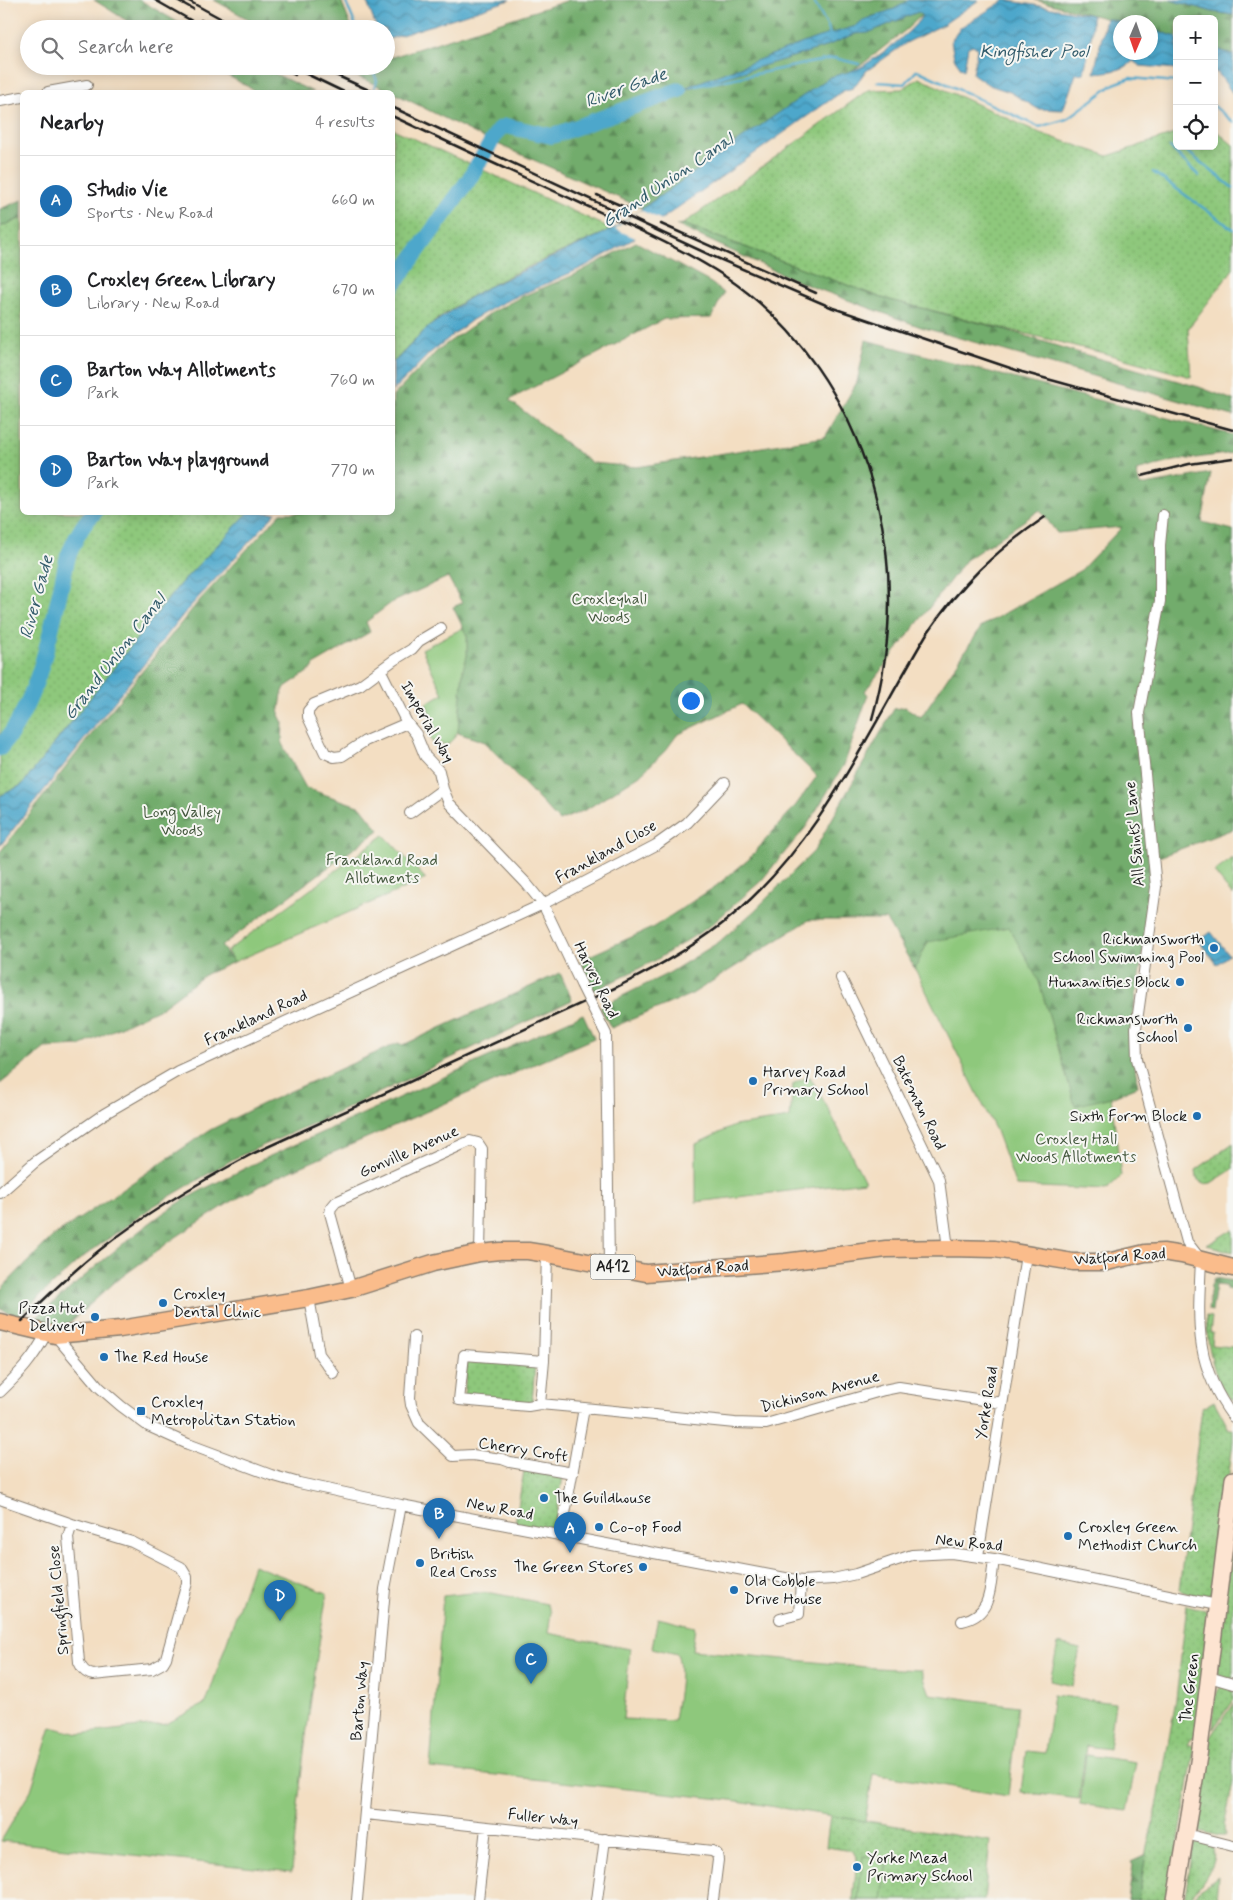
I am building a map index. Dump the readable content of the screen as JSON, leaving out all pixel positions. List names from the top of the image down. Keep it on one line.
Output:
{"streets":{"main road":["Watford Road","A412"],"street":["Imperial Way","All Saints' Lane","Frankland Close","Harvey Road","Frankland Road","Bateman Road","Gonville Avenue","Dickinson Avenue","Yorke Road","Cherry Croft","New Road","Springfield Close","The Green","Barton Way","Fuller Way"]},"crossings":[["Imperial Way","Harvey Road"],["All Saints' Lane","Watford Road"],["Frankland Close","Harvey Road"],["Frankland Close","Frankland Road"],["Harvey Road","Frankland Road"],["Harvey Road","Watford Road"],["Bateman Road","Watford Road"],["Gonville Avenue","Watford Road"],["Watford Road","Yorke Road"],["Watford Road","New Road"],["Dickinson Avenue","Yorke Road"],["Yorke Road","New Road"],["New Road","The Green"],["New Road","Barton Way"],["Barton Way","Fuller Way"]],"water":["Kingfisher Pool","River Gade","Grand Union Canal"],"parks":["Croxleyhall Woods","Long Valley Woods","Frankland Road Allotments","Croxley Hall Woods Allotments"],"places":{"other":["Rickmansworth School Swimming Pool","Humanities Block","Rickmansworth School","Harvey Road Primary School","Sixth Form Block","Croxley Dental Clinic","Pizza Hut Delivery","The Red House","The Guildhouse","Co-op Food","Croxley Green Methodist Church","British Red Cross","The Green Stores","Old Cobble Drive House","Yorke Mead Primary School"],"transit":["Croxley Metropolitan Station"]},"north":"bottom","page":{"map_buttons":["+","−"],"search":"Search here","heading":["Nearby","4 results"],"list":[{"mark":"A","name":"Studio Vie","note":"Sports · New Road","value":"660 m"},{"mark":"B","name":"Croxley Green Library","note":"Library · New Road","value":"670 m"},{"mark":"C","name":"Barton Way Allotments","note":"Park","value":"760 m"},{"mark":"D","name":"Barton Way playground","note":"Park","value":"770 m"}],"pins":["B","A","D","C"]}}
